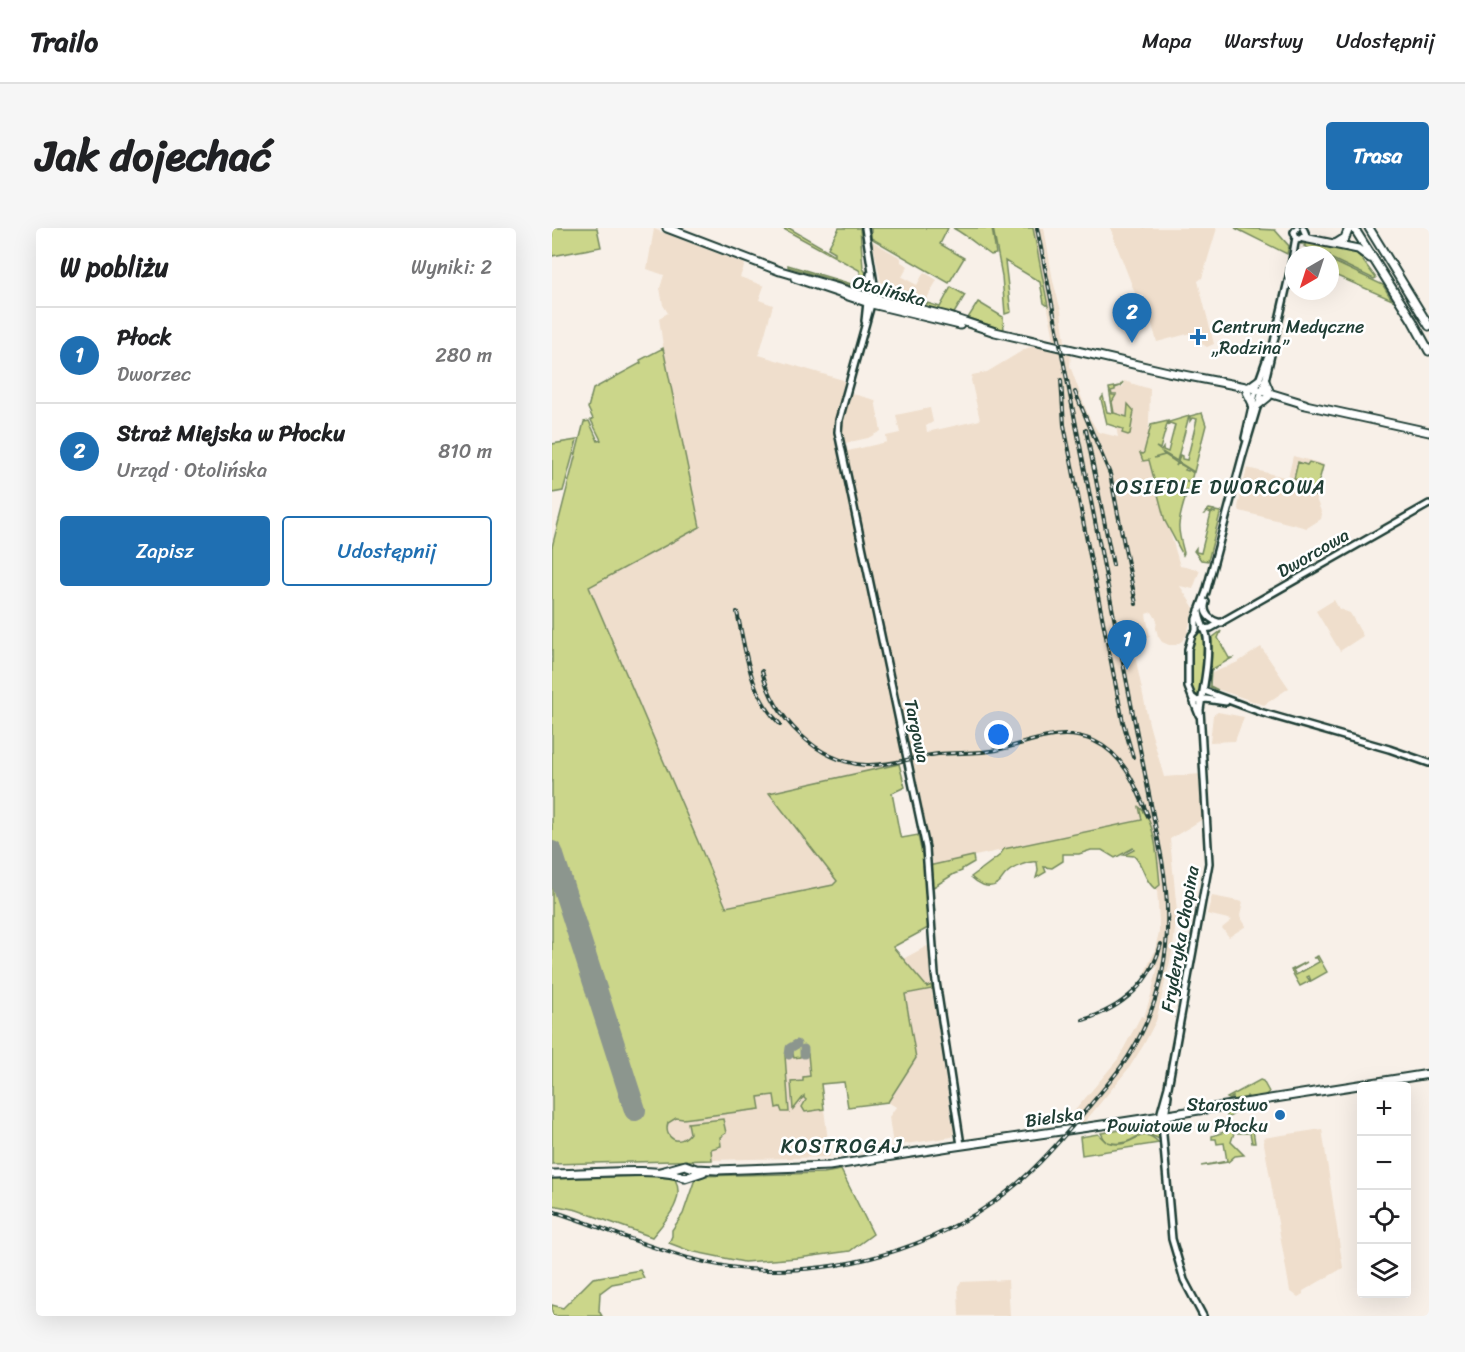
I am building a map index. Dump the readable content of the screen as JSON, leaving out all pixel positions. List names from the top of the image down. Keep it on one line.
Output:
{"streets":{"main road":["Otolińska","Bielska"],"street":["Dworcowa","Targowa","Fryderyka Chopina"]},"crossings":[["Otolińska","Targowa"],["Otolińska","Fryderyka Chopina"],["Dworcowa","Fryderyka Chopina"],["Targowa","Bielska"],["Fryderyka Chopina","Bielska"]],"districts":["OSIEDLE DWORCOWA","KOSTROGAJ"],"places":{"health":["Centrum Medyczne „Rodzina”"],"other":["Starostwo Powiatowe w Płocku"]},"north":"bottom left","page":{"header":"Trailo","nav":["Mapa","Warstwy","Udostępnij"],"title":"Jak dojechać","buttons":["Trasa",["Zapisz","Udostępnij"]],"heading":["W pobliżu","Wyniki: 2"],"pins":["2","1"],"list":[{"mark":"1","name":"Płock","note":"Dworzec","value":"280 m"},{"mark":"2","name":"Straż Miejska w Płocku","note":"Urząd · Otolińska","value":"810 m"}],"map_buttons":["+","−"]}}
